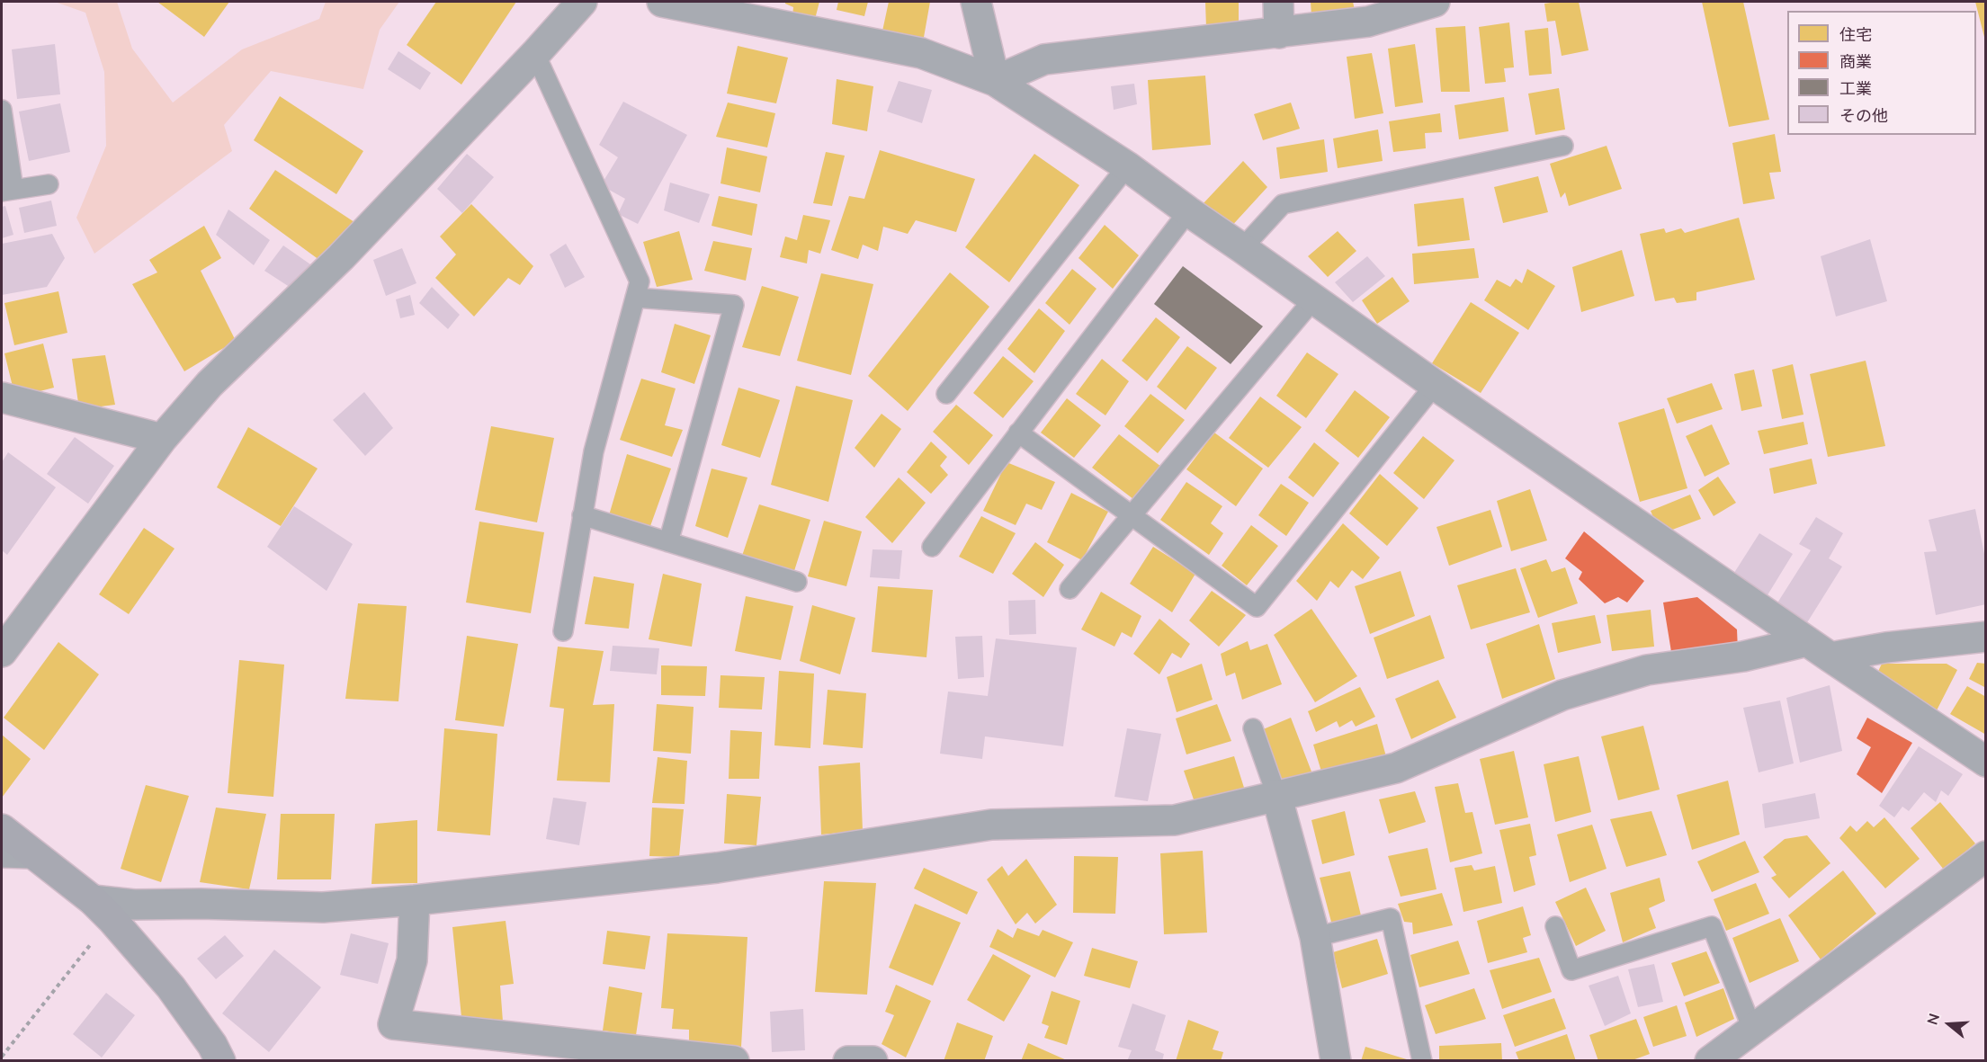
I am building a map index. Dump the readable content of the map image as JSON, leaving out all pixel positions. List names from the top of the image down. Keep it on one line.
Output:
{"legend":["住宅","商業","工業","その他"],"north":"left"}
